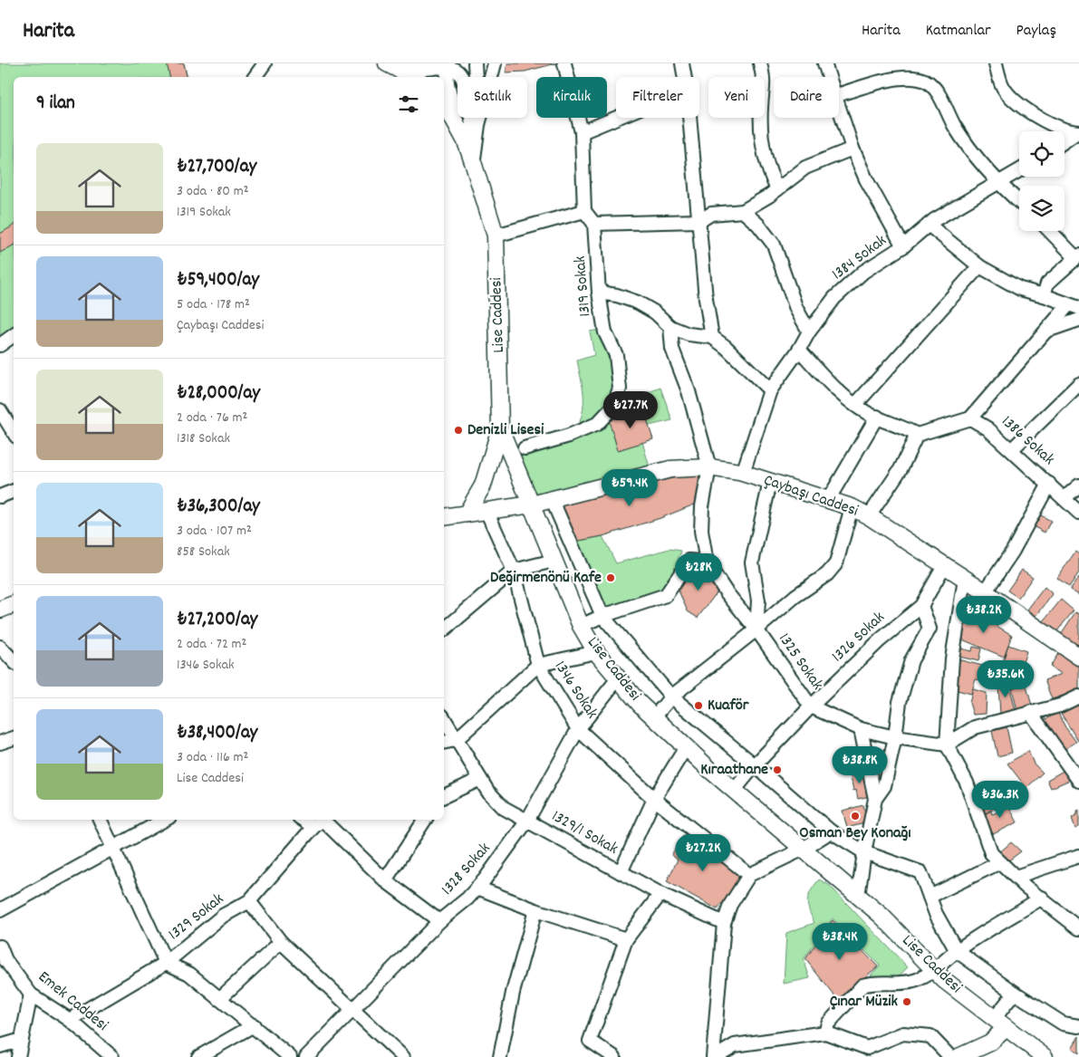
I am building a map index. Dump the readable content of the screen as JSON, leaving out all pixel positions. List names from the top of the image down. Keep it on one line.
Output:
{"streets":{"main road":["Lise Caddesi","Çaybaşı Caddesi"],"street":["1384 Sokak","1319 Sokak","1386 Sokak","1326 Sokak","1325 Sokak","1346 Sokak","1329/1 Sokak","1328 Sokak","1329 Sokak","Emek Caddesi"]},"crossings":[["1384 Sokak","Çaybaşı Caddesi"],["Lise Caddesi","Çaybaşı Caddesi"],["Lise Caddesi","1326 Sokak"],["Lise Caddesi","1328 Sokak"],["Çaybaşı Caddesi","1326 Sokak"],["Çaybaşı Caddesi","1325 Sokak"],["Çaybaşı Caddesi","1346 Sokak"],["1326 Sokak","1325 Sokak"],["1346 Sokak","1328 Sokak"],["1329/1 Sokak","1328 Sokak"],["1329 Sokak","Emek Caddesi"]],"places":["Denizli Lisesi","Değirmenönü Kafe","Kuaför","Kıraathane","Osman Bey Konağı","Çınar Müzik"],"page":{"header":"Harita","nav":["Harita","Katmanlar","Paylaş"],"chip":["Satılık","Kiralık","Filtreler","Yeni","Daire"],"heading":"9 ilan","list":[{"name":"₺27,700/ay","note":"3 oda · 80 m² · 1319 Sokak"},{"name":"₺59,400/ay","note":"5 oda · 178 m² · Çaybaşı Caddesi"},{"name":"₺28,000/ay","note":"2 oda · 76 m² · 1318 Sokak"},{"name":"₺36,300/ay","note":"3 oda · 107 m² · 858 Sokak"},{"name":"₺27,200/ay","note":"2 oda · 72 m² · 1346 Sokak"},{"name":"₺38,400/ay","note":"3 oda · 116 m² · Lise Caddesi"}],"price":["₺27.7K","₺59.4K","₺28K","₺38.2K","₺35.6K","₺38.8K","₺36.3K","₺27.2K","₺38.4K"]}}
